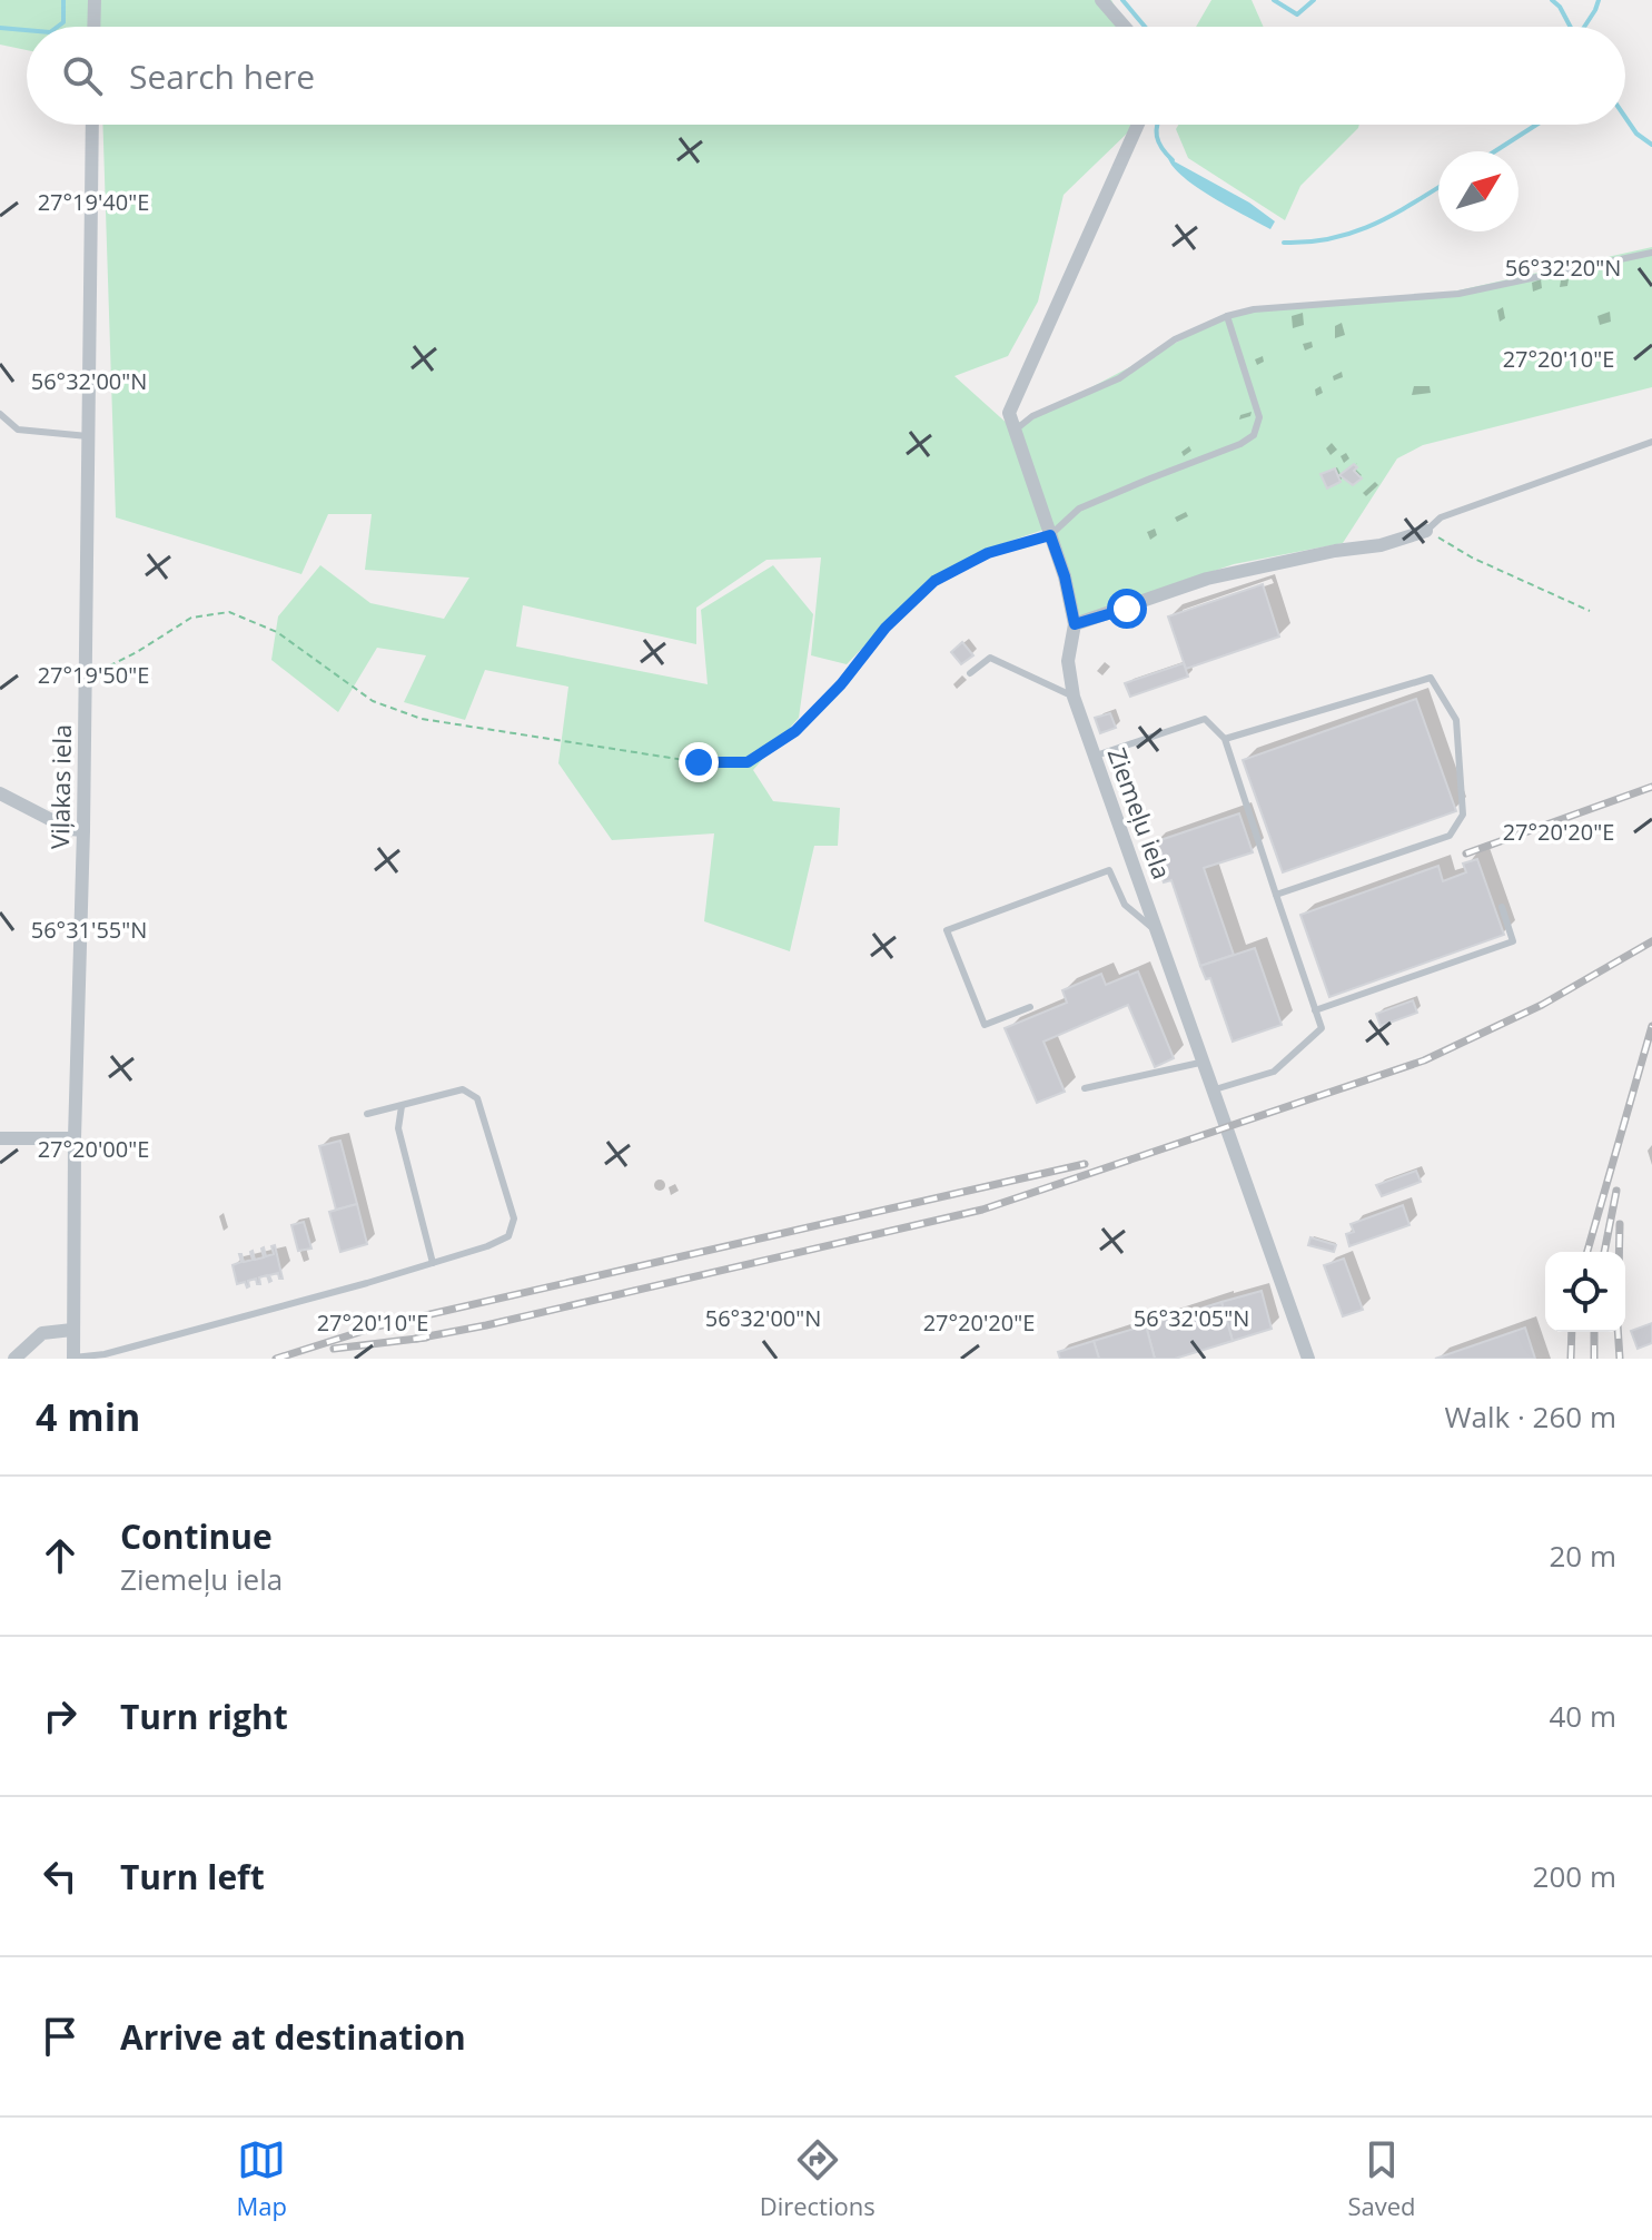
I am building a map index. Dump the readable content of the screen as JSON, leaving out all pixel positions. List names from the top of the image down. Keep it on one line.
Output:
{"streets":{"street":["Viļakas iela","Ziemeļu iela"]},"north":"top right","page":{"search":"Search here","heading":["4 min","Walk · 260 m"],"list":[["Continue","Ziemeļu iela","20 m"],["Turn right","40 m"],["Turn left","200 m"],"Arrive at destination"],"nav":["Map","Directions","Saved"]},"coordinates":["27°19'40\"E","56°32'20\"N","27°20'10\"E","56°32'00\"N","27°19'50\"E","27°20'20\"E","56°31'55\"N","27°20'00\"E","56°32'05\"N"]}
